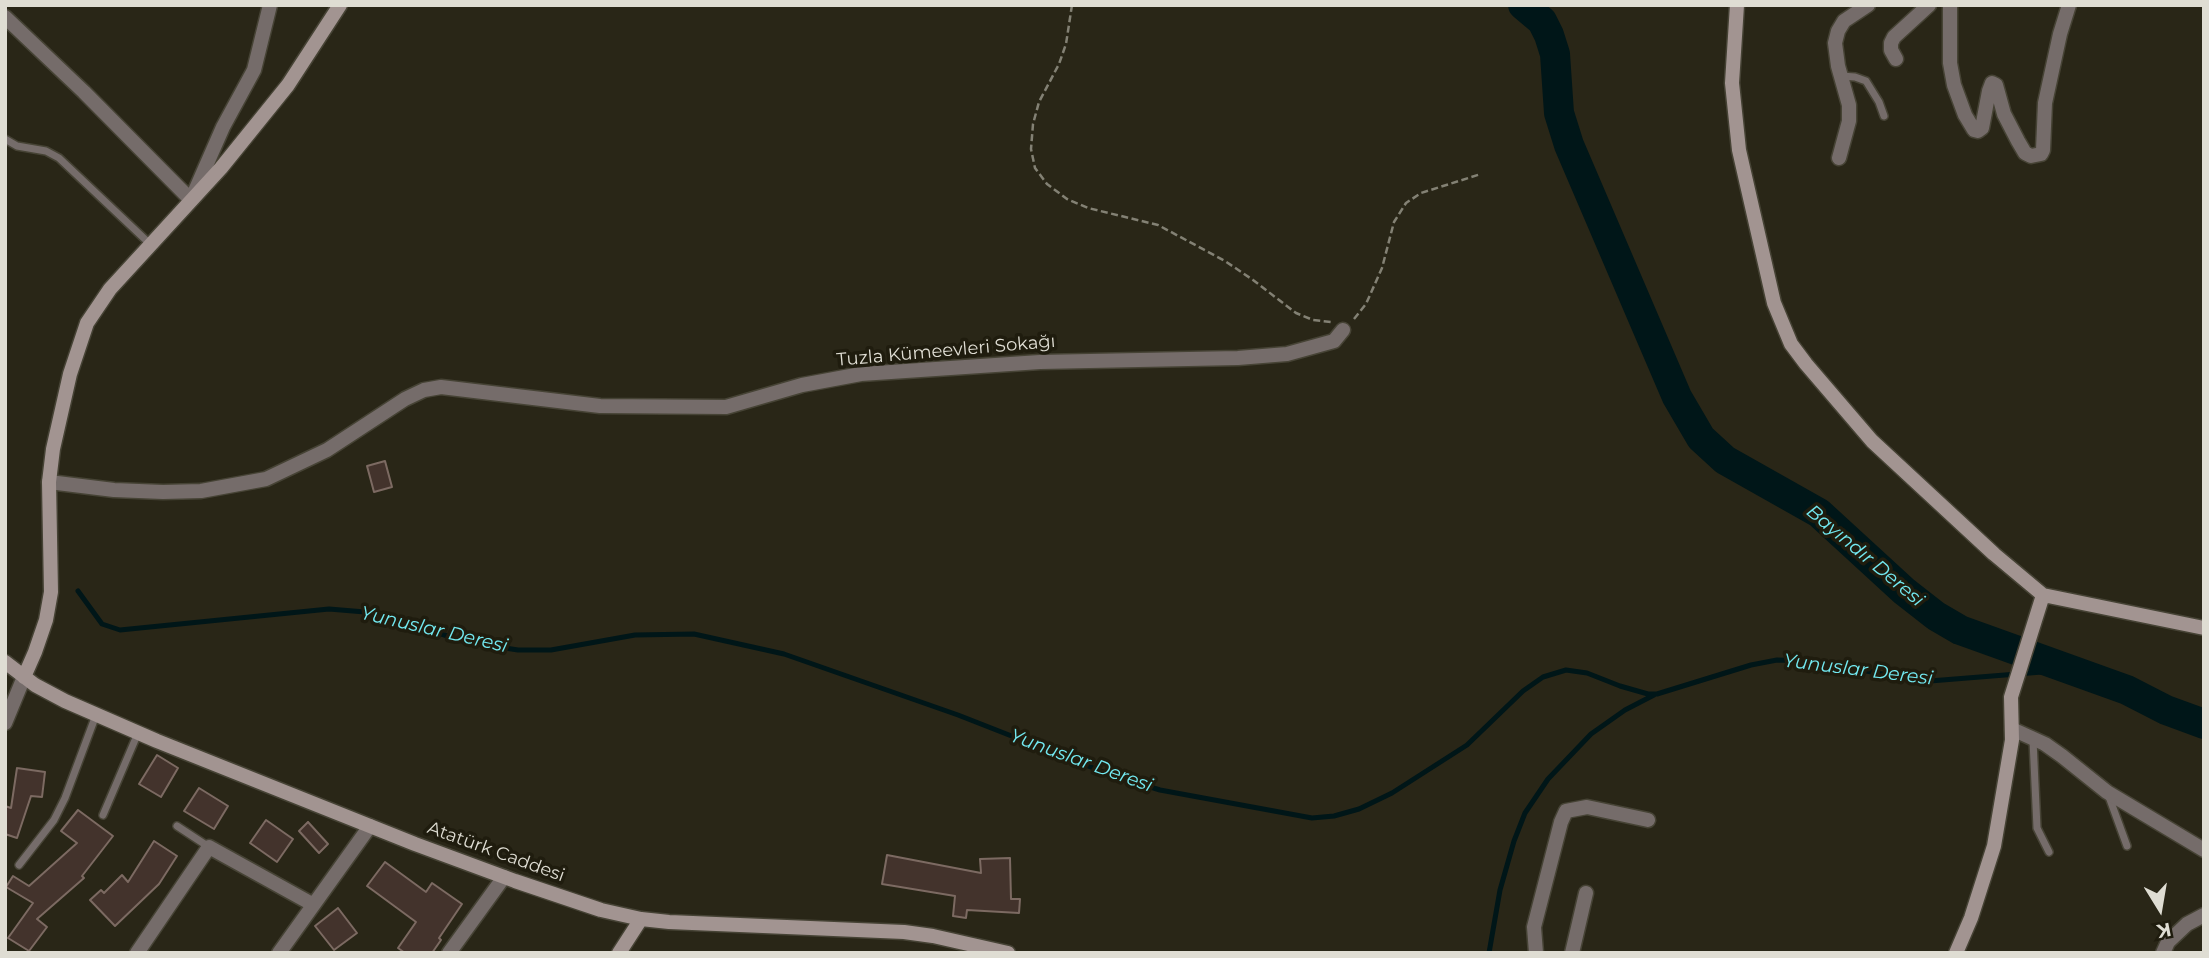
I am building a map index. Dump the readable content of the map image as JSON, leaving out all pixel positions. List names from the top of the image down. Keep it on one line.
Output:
{"streets":{"street":["Tuzla Kümeevleri Sokağı","Atatürk Caddesi"]},"water":["Bayındır Deresi","Yunuslar Deresi"],"north":"bottom"}
